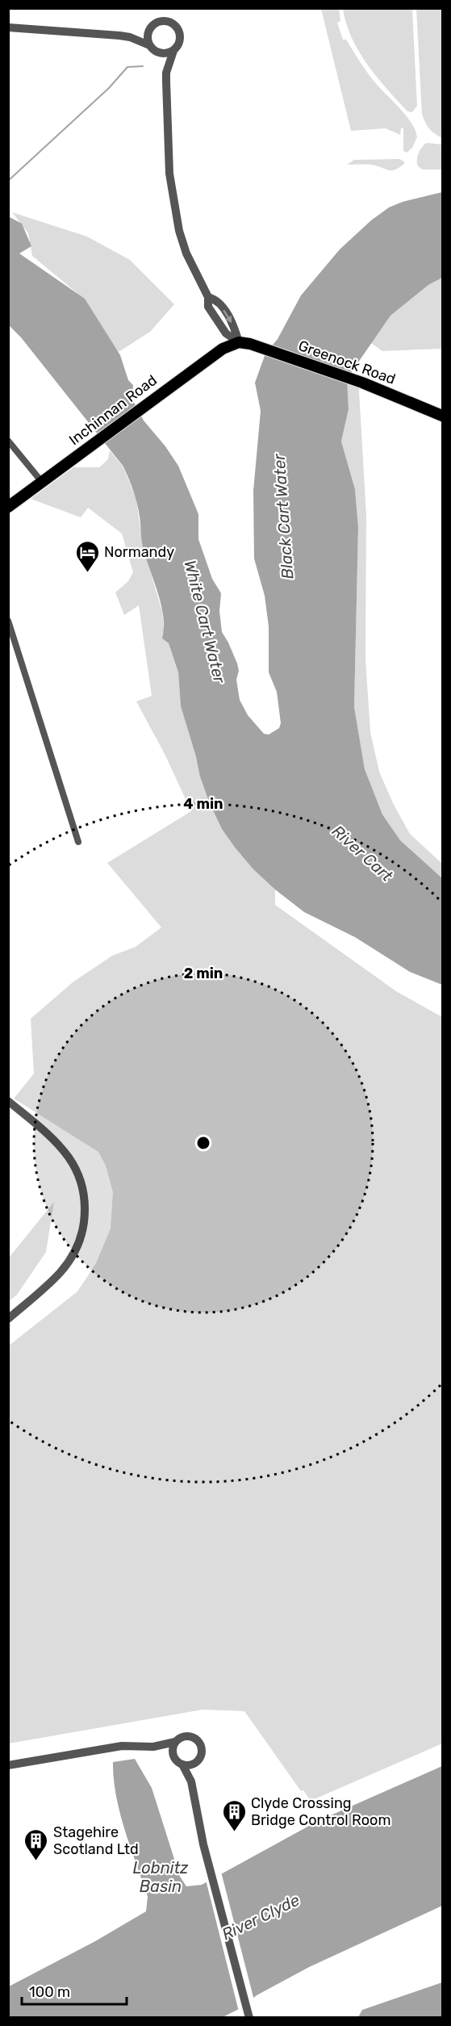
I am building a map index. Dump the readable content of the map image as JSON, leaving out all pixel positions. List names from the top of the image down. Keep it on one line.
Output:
{"streets":{"main road":["Greenock Road","Inchinnan Road"]},"crossings":[["Greenock Road","Inchinnan Road"]],"water":["Black Cart Water","White Cart Water","River Cart","Lobnitz Basin","River Clyde"],"places":{"hotel":["Normandy"],"building":["Clyde Crossing Bridge Control Room","Stagehire Scotland Ltd"]},"scale_bar":"100 m","rings":["4 min","2 min"]}
